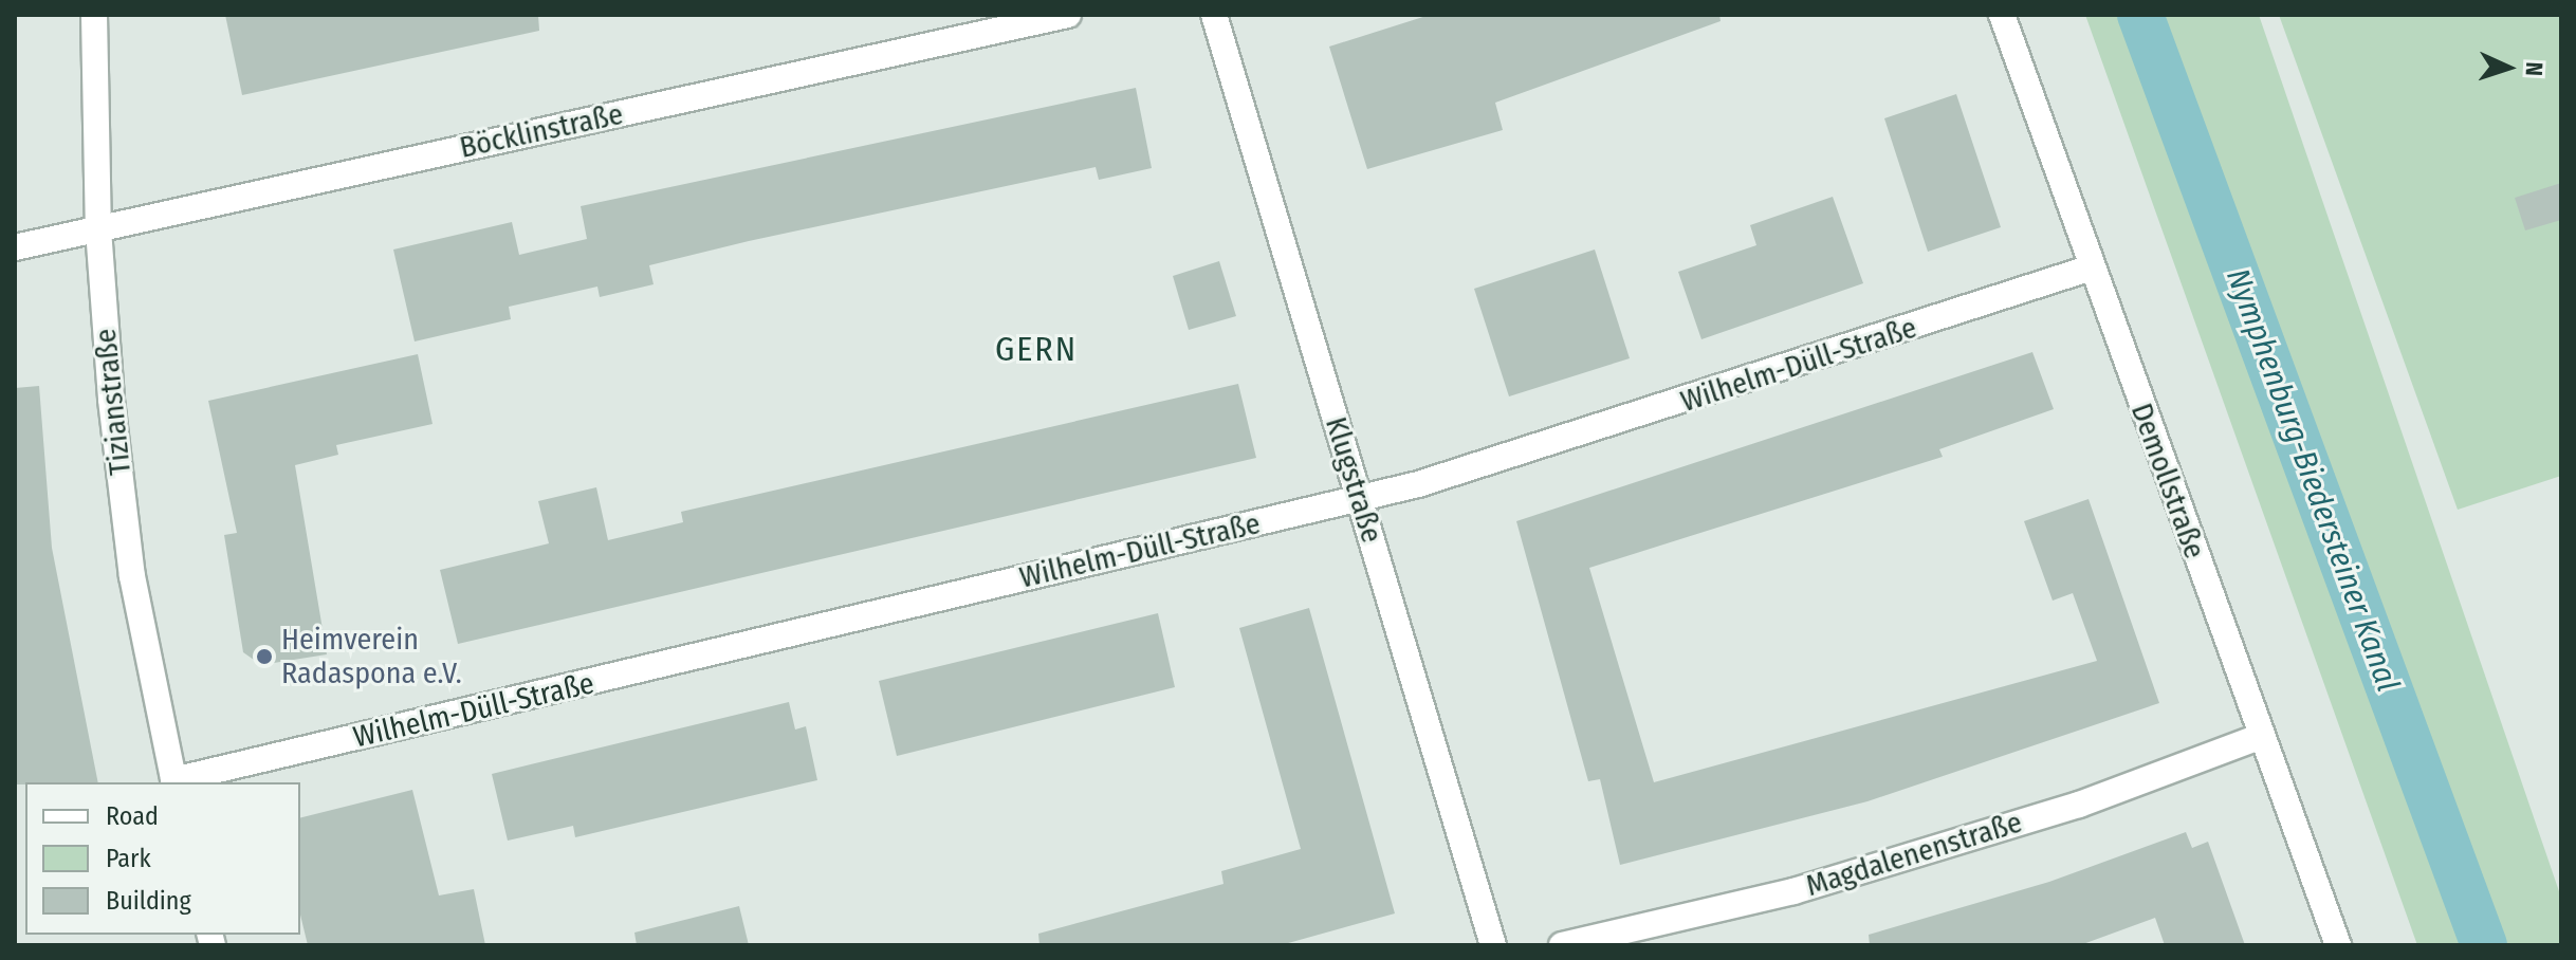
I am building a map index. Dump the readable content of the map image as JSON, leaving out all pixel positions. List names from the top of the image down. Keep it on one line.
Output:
{"streets":{"street":["Böcklinstraße","Wilhelm-Düll-Straße","Tizianstraße","Klugstraße","Demollstraße","Magdalenenstraße"]},"crossings":[["Böcklinstraße","Tizianstraße"],["Wilhelm-Düll-Straße","Tizianstraße"],["Wilhelm-Düll-Straße","Klugstraße"],["Wilhelm-Düll-Straße","Demollstraße"],["Demollstraße","Magdalenenstraße"]],"districts":["GERN"],"water":["Nymphenburg-Biedersteiner Kanal"],"places":["Heimverein Radaspona e.V."],"legend":["Road","Park","Building"],"north":"right"}
